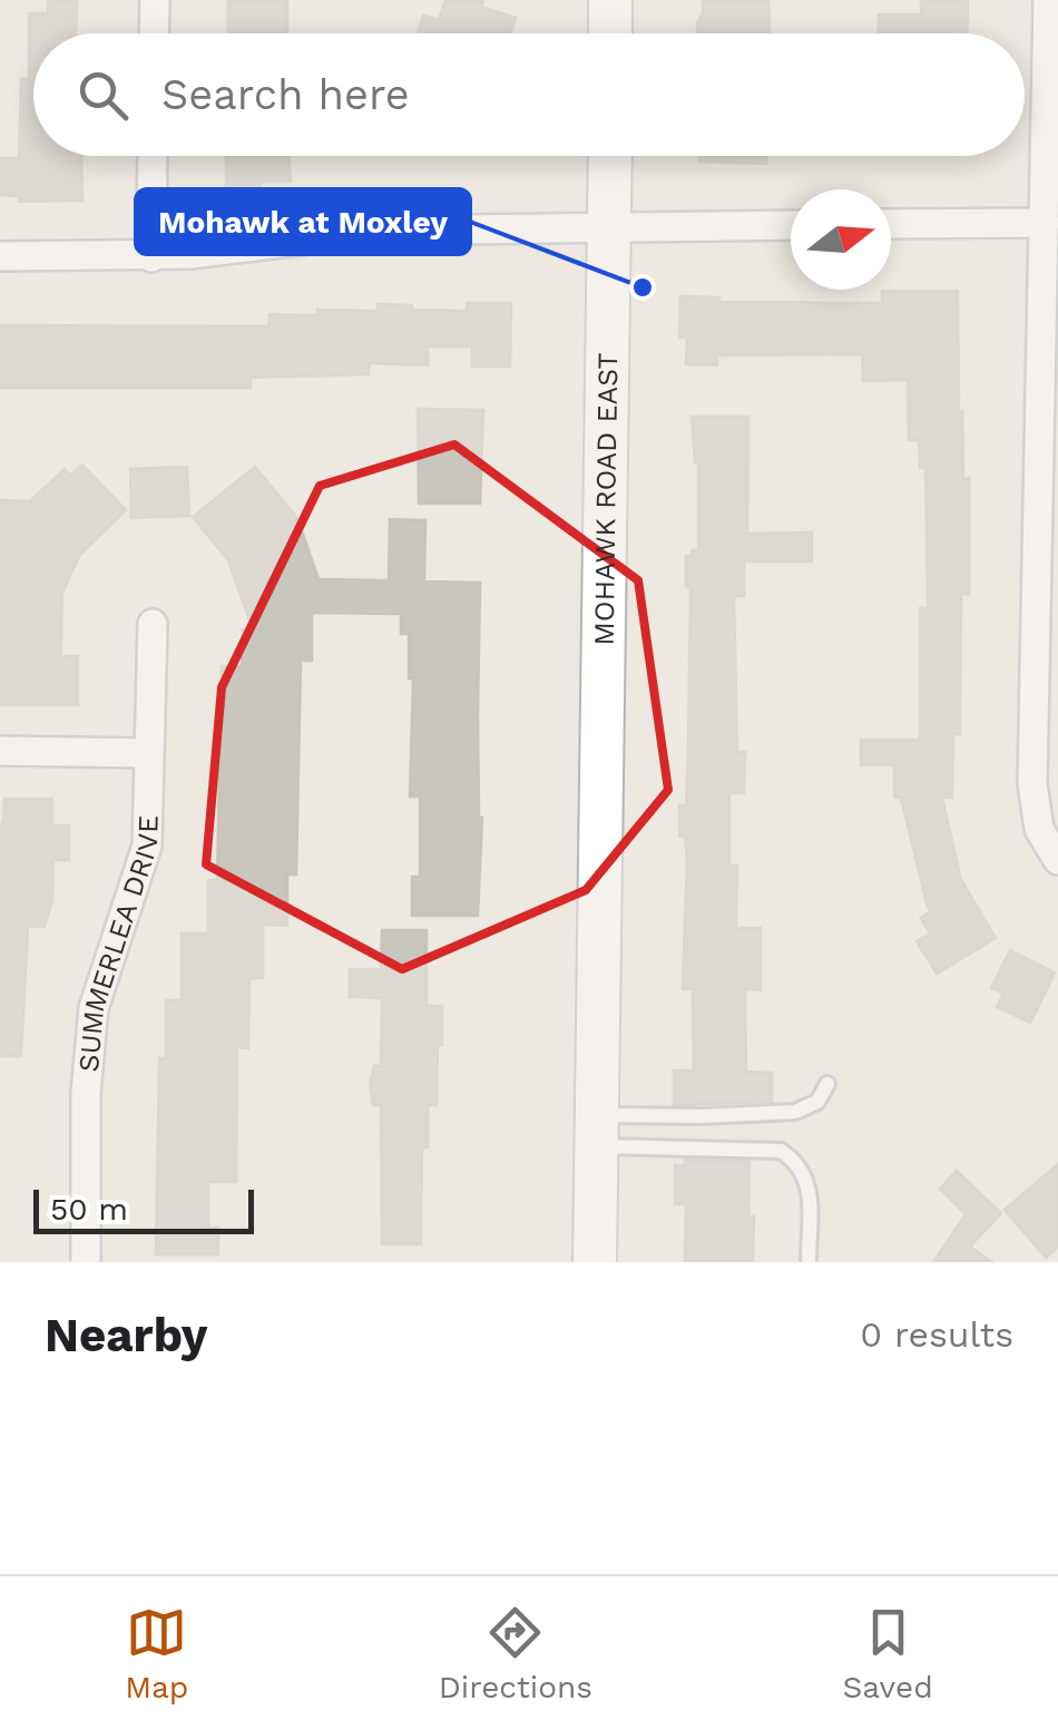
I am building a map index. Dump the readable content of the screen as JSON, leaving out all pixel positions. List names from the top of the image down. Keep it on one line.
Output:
{"streets":{"main road":["MOHAWK ROAD EAST"],"street":["SUMMERLEA DRIVE"]},"places":["Mohawk at Moxley"],"scale_bar":"50 m","north":"right","page":{"search":"Search here","scale":"50 m","heading":["Nearby","0 results"],"nav":["Map","Directions","Saved"]}}
